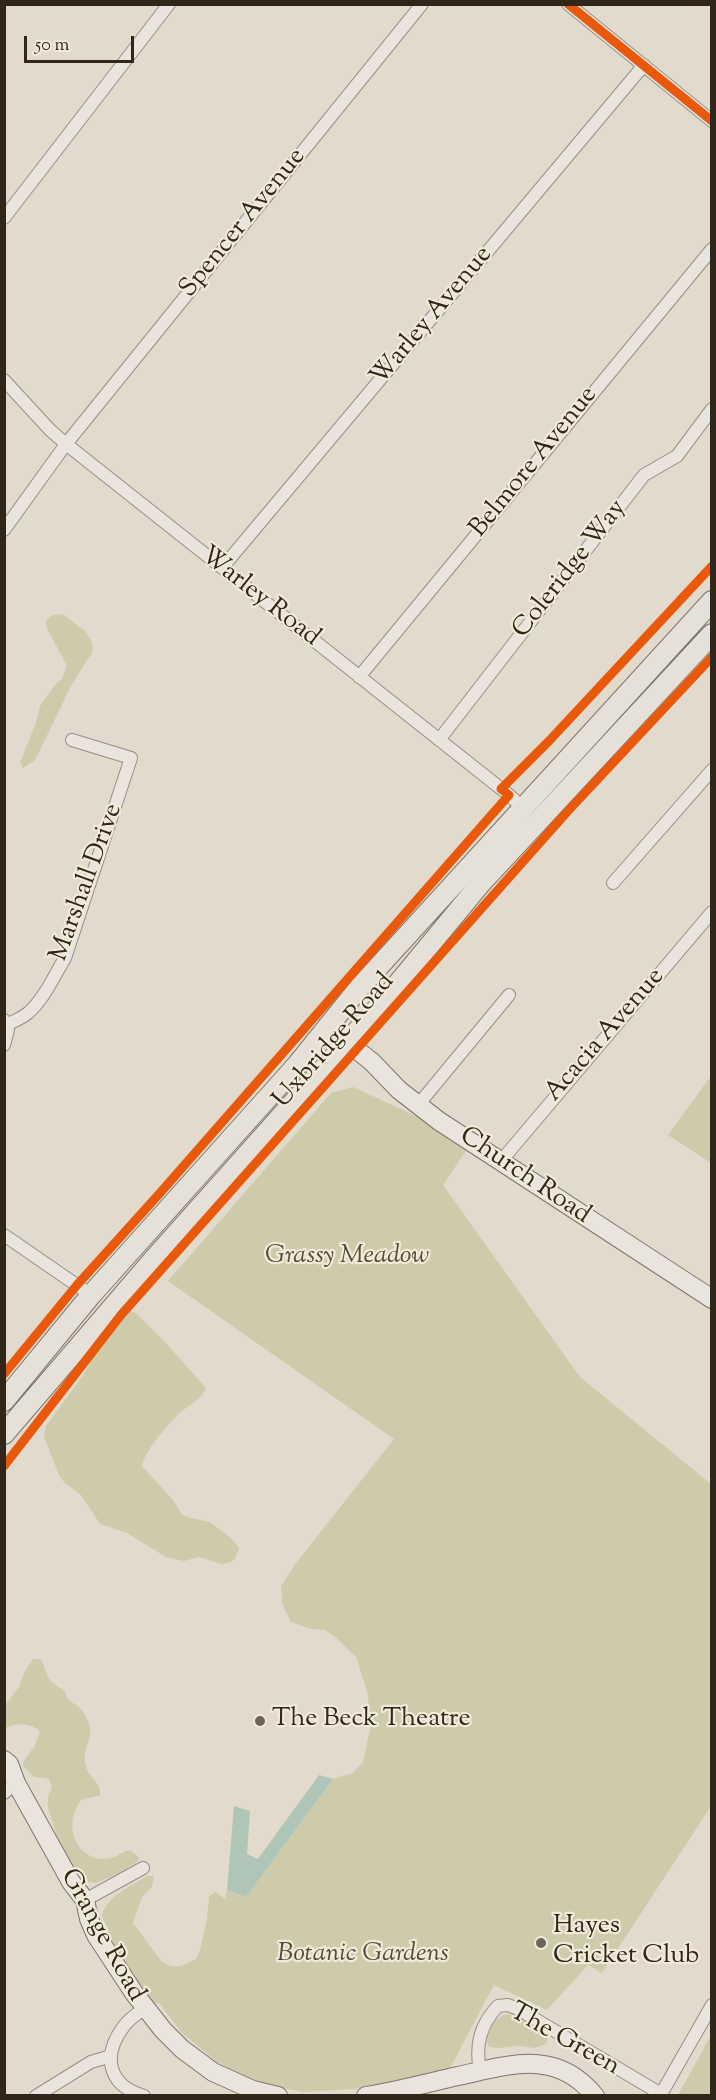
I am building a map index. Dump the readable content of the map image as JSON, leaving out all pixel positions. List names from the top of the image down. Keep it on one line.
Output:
{"streets":{"main road":["Uxbridge Road"],"street":["Spencer Avenue","Warley Avenue","Belmore Avenue","Coleridge Way","Warley Road","Marshall Drive","Acacia Avenue","Church Road","Grange Road","The Green"]},"crossings":[["Spencer Avenue","Warley Road"],["Warley Avenue","Warley Road"],["Belmore Avenue","Warley Road"],["Coleridge Way","Warley Road"],["Warley Road","Uxbridge Road"],["Acacia Avenue","Church Road"],["Uxbridge Road","Church Road"]],"parks":["Grassy Meadow","Botanic Gardens"],"places":["The Beck Theatre","Hayes Cricket Club"],"scale_bar":"50 m"}
